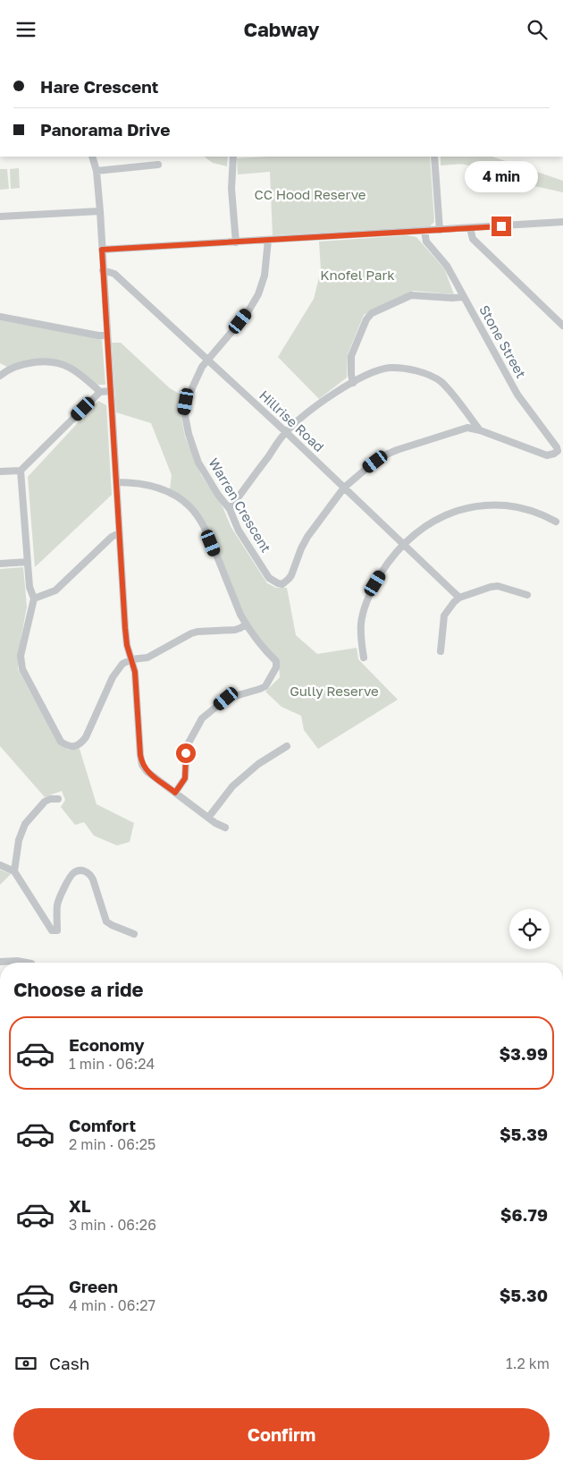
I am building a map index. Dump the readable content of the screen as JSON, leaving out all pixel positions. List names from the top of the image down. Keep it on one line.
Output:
{"streets":{"street":["Stone Street","Hillrise Road","Warren Crescent"]},"crossings":[["Hillrise Road","Warren Crescent"]],"parks":["CC Hood Reserve","Knofel Park","Gully Reserve"],"page":{"header":"Cabway","banner":["Hare Crescent","Panorama Drive"],"bubble":"4 min","heading":"Choose a ride","list":[{"name":"Economy","note":"1 min · 06:24","value":"$3.99"},{"name":"Comfort","note":"2 min · 06:25","value":"$5.39"},{"name":"XL","note":"3 min · 06:26","value":"$6.79"},{"name":"Green","note":"4 min · 06:27","value":"$5.30"}],"pay":["Cash","1.2 km"],"buttons":"Confirm"}}
